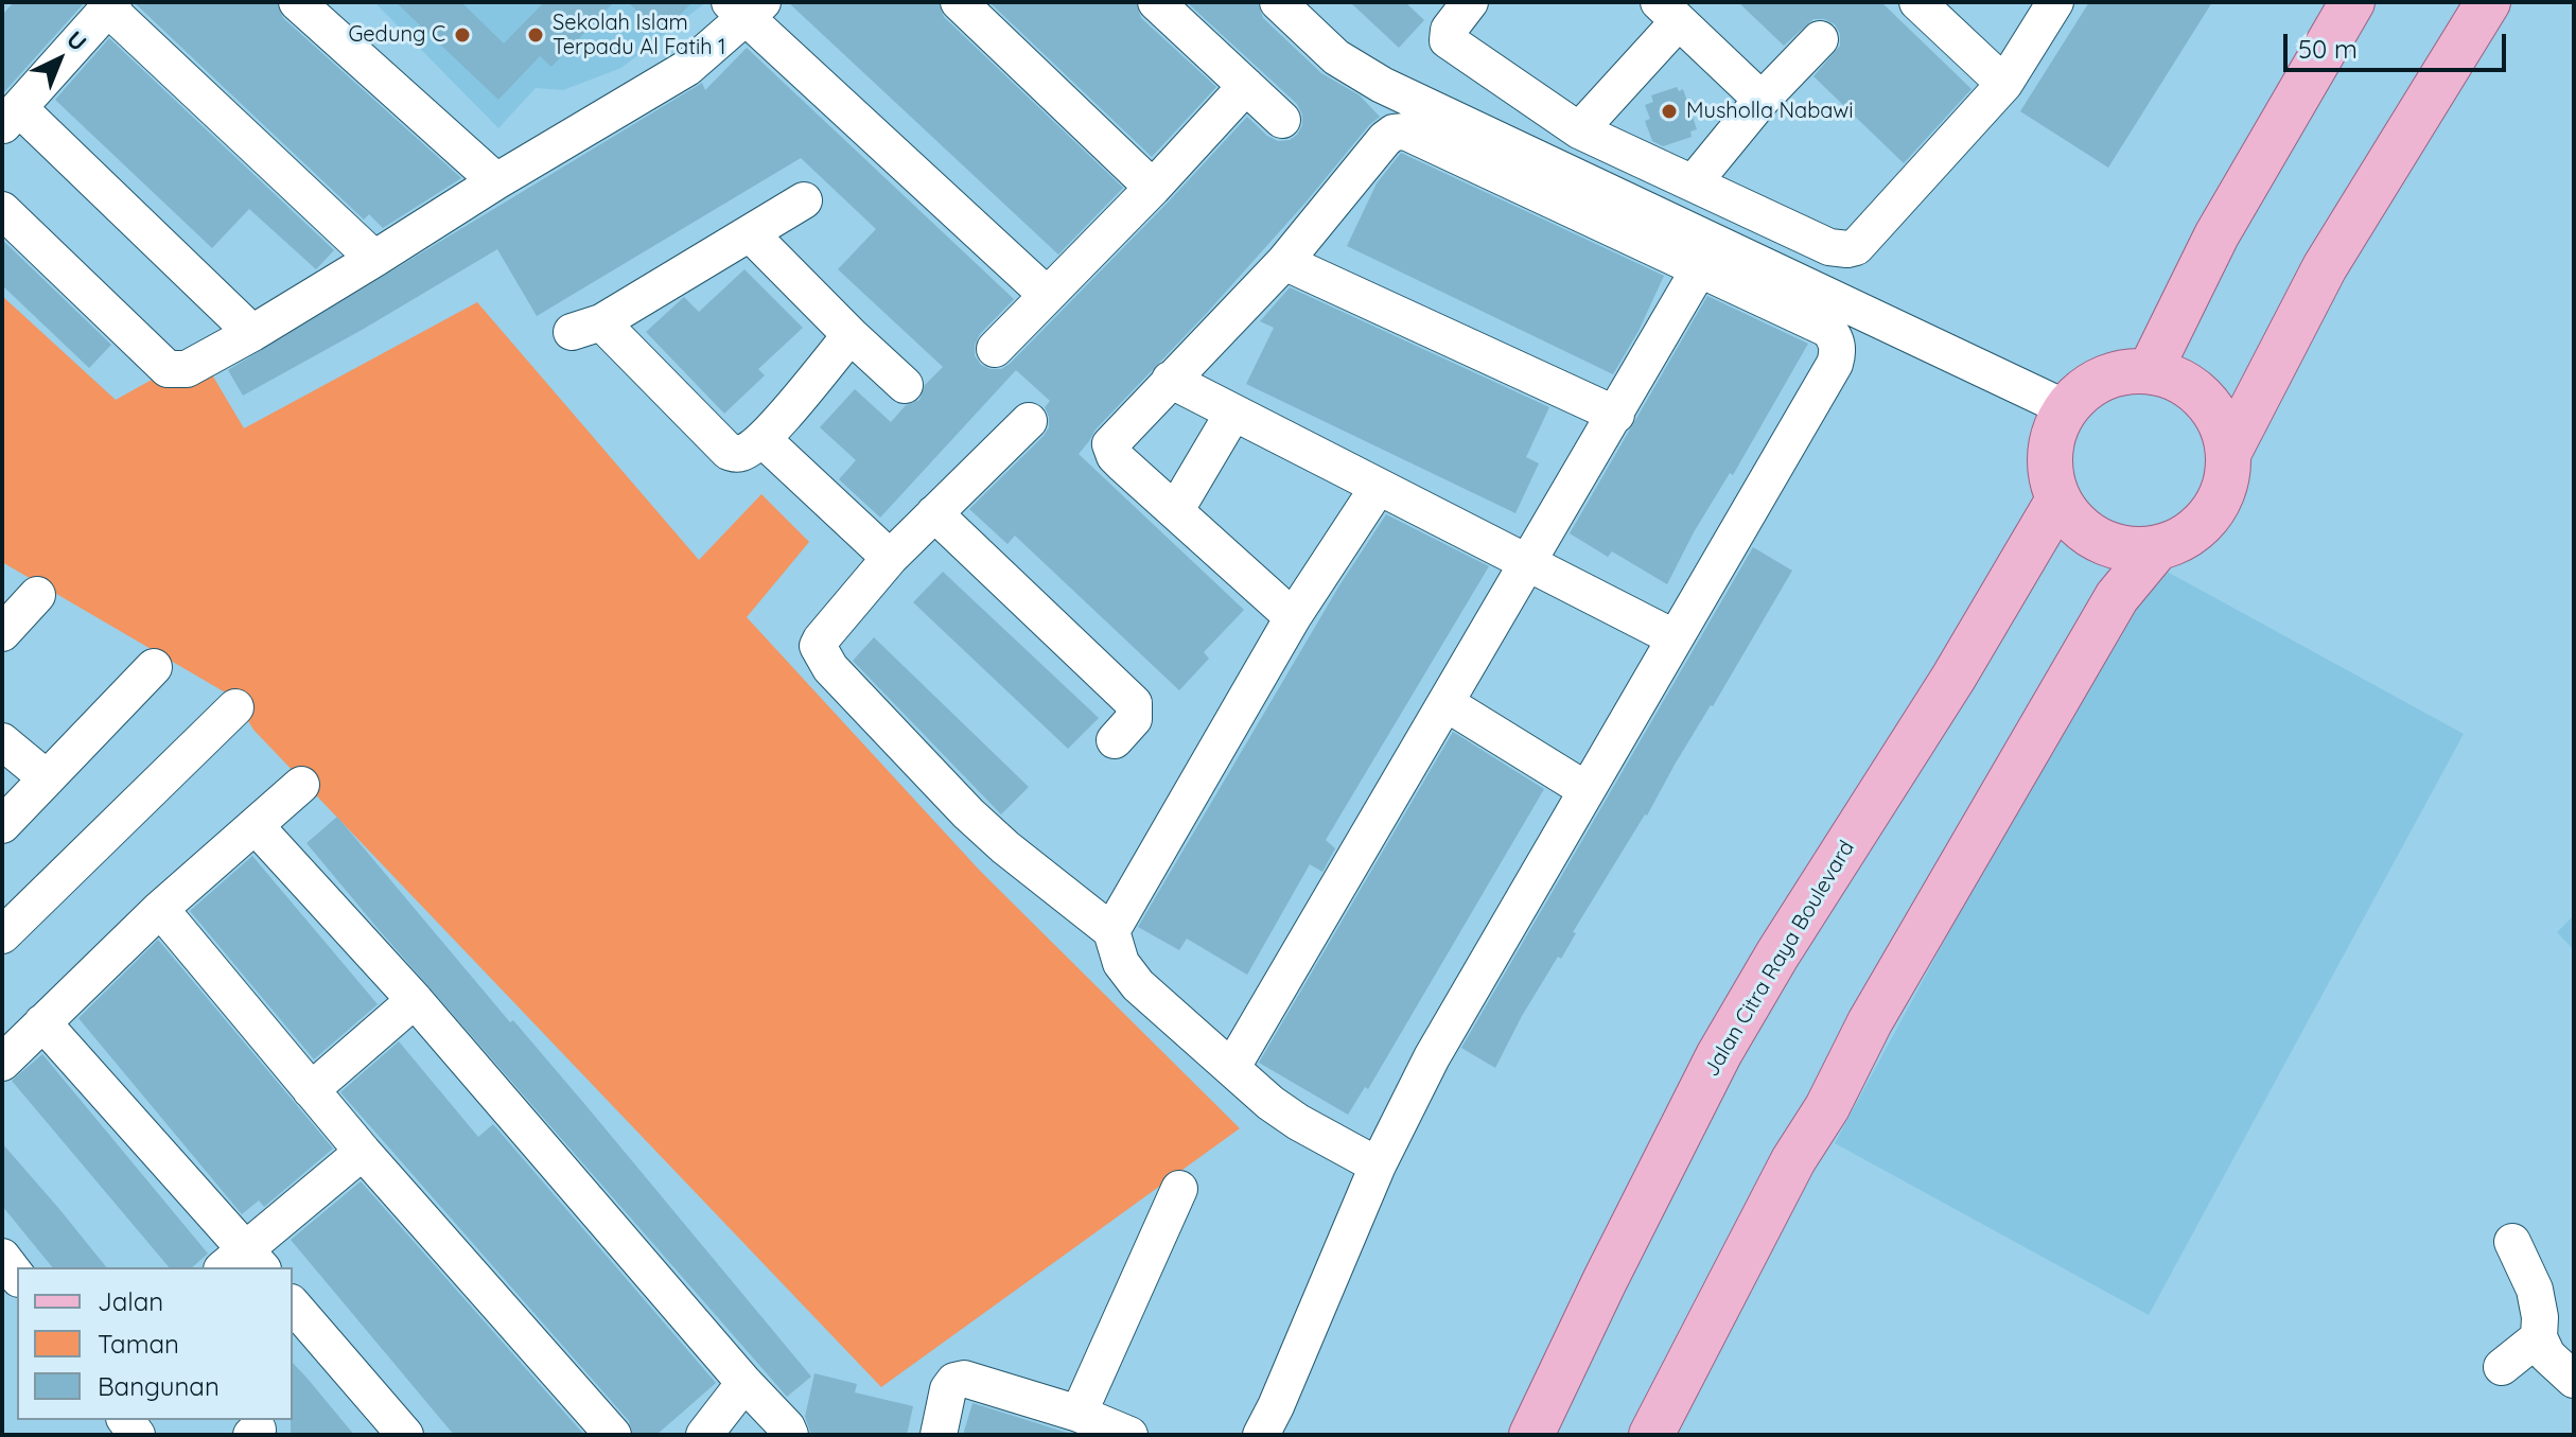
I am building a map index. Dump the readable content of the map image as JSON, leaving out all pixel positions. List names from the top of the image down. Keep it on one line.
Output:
{"streets":{"main road":["Jalan Citra Raya Boulevard"]},"places":["Gedung C","Sekolah Islam Terpadu Al Fatih 1","Musholla Nabawi"],"legend":["Jalan","Taman","Bangunan"],"scale_bar":"50 m","north":"top right"}
